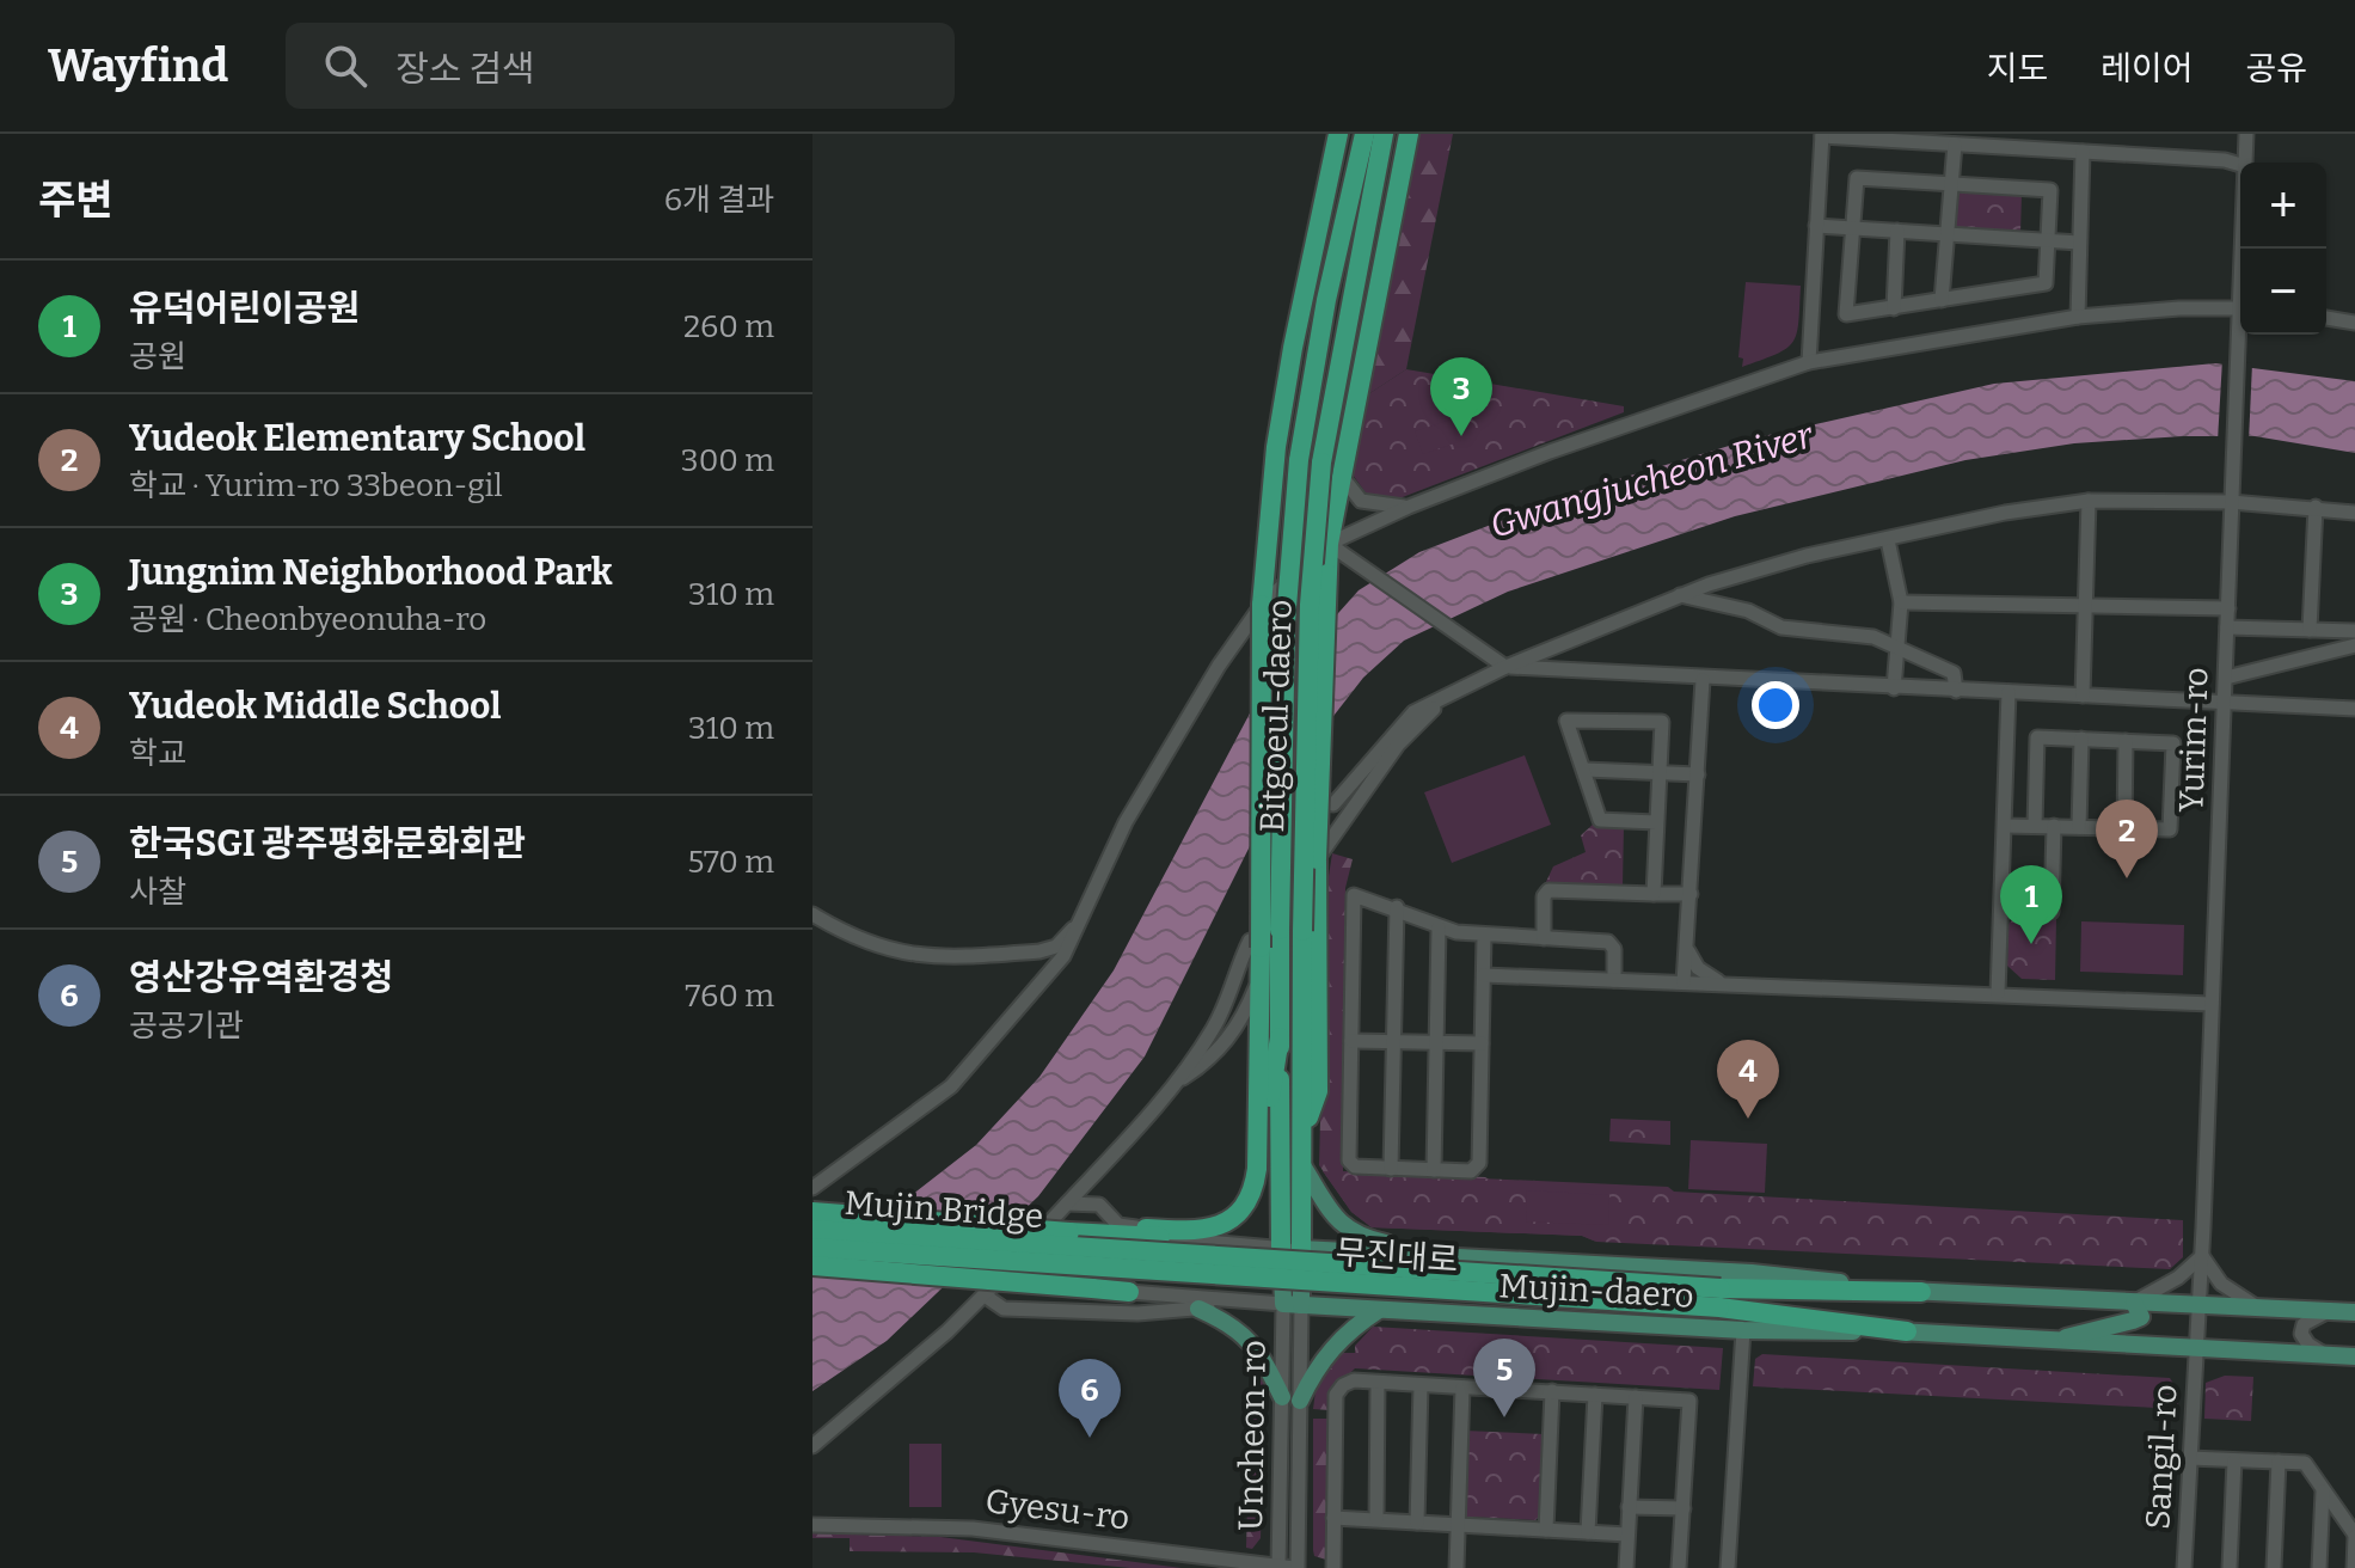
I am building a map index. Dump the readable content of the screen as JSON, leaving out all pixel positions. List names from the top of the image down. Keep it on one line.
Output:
{"streets":{"highway":["Bitgoeul-daero","Mujin Bridge","무진대로","Mujin-daero"],"street":["Yurim-ro","Uncheon-ro","Sangil-ro","Gyesu-ro"]},"crossings":[["Bitgoeul-daero","Mujin-daero"],["Bitgoeul-daero","Uncheon-ro"],["Yurim-ro","Mujin-daero"],["Yurim-ro","Sangil-ro"],["Mujin Bridge","무진대로"],["무진대로","Mujin-daero"],["Mujin-daero","Uncheon-ro"],["Mujin-daero","Sangil-ro"],["Uncheon-ro","Gyesu-ro"]],"water":["Gwangjucheon River"],"page":{"header":"Wayfind","search":"장소 검색","nav":["지도","레이어","공유"],"heading":["주변","6개 결과"],"map_buttons":["+","−"],"list":[{"mark":"1","name":"유덕어린이공원","note":"공원","value":"260 m"},{"mark":"2","name":"Yudeok Elementary School","note":"학교 · Yurim-ro 33beon-gil","value":"300 m"},{"mark":"3","name":"Jungnim Neighborhood Park","note":"공원 · Cheonbyeonuha-ro","value":"310 m"},{"mark":"4","name":"Yudeok Middle School","note":"학교","value":"310 m"},{"mark":"5","name":"한국SGI 광주평화문화회관","note":"사찰","value":"570 m"},{"mark":"6","name":"영산강유역환경청","note":"공공기관","value":"760 m"}],"pins":["3","2","1","4","5","6"]}}
